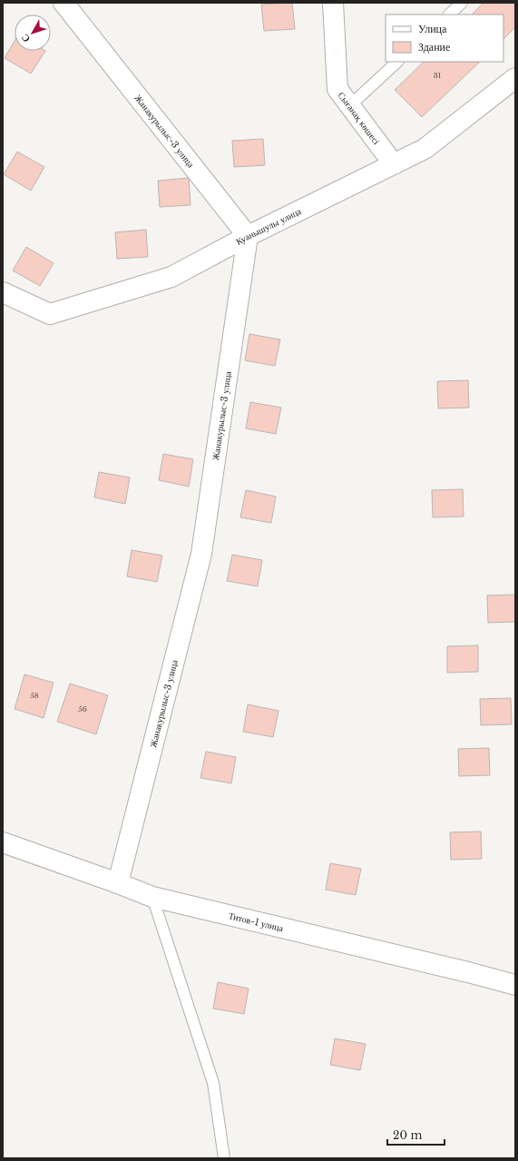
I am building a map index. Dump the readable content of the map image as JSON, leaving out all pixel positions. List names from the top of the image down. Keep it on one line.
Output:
{"streets":{"street":["Сығанақ көшесі","Жанакурылыс-3 улица","Куанышулы улица","Титов-1 улица"]},"crossings":[["Сығанақ көшесі","Куанышулы улица"],["Жанакурылыс-3 улица","Куанышулы улица"],["Жанакурылыс-3 улица","Титов-1 улица"]],"house_numbers":["31","58","56"],"legend":["Улица","Здание"],"scale_bar":"20 m","north":"bottom left"}
